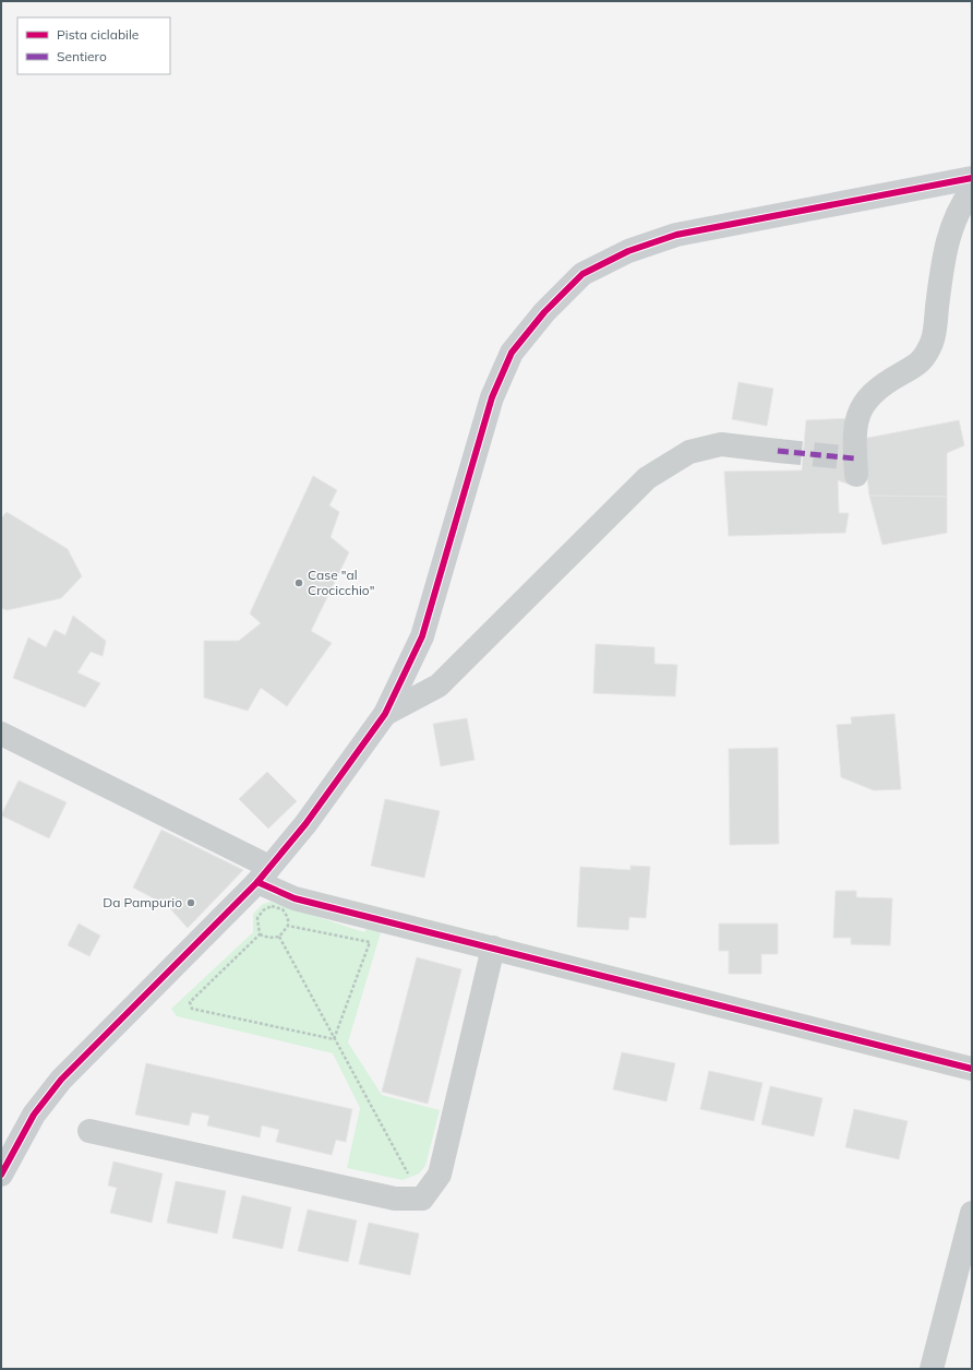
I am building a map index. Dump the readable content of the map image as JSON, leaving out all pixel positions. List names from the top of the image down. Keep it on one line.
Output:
{"places":["Case \"al Crocicchio\"","Da Pampurio"],"legend":["Pista ciclabile","Sentiero"]}
